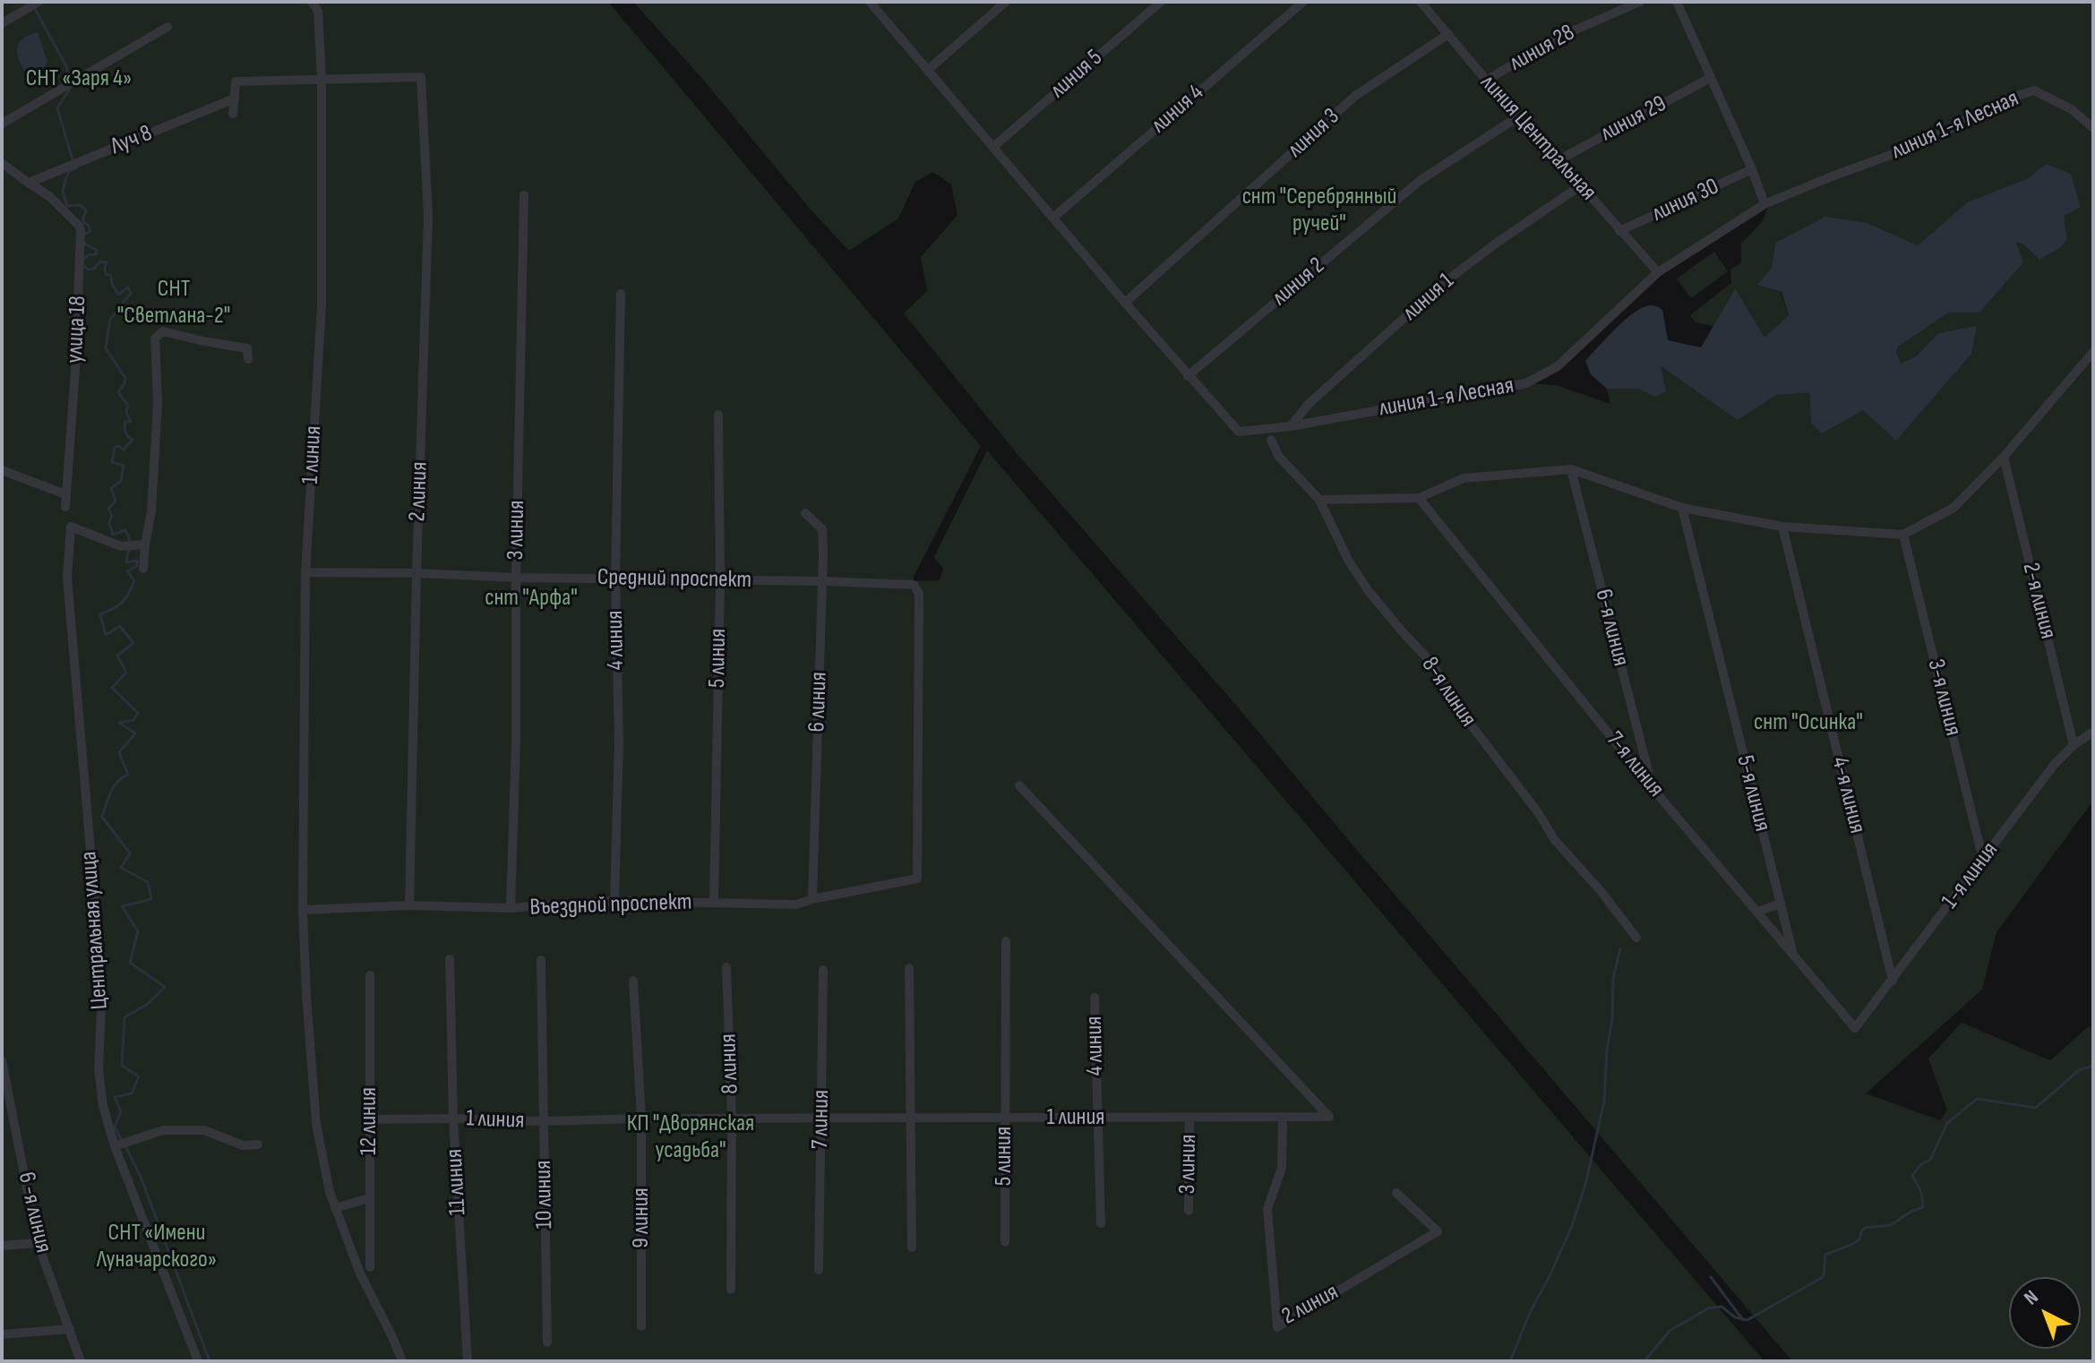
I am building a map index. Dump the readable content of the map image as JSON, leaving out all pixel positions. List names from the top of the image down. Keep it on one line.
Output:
{"streets":{"street":["линия 28","линия 5","линия 4","линия 29","линия 1-я Лесная","линия 3","линия Центральная","Луч 8","линия 30","линия 2","линия 1","улица 18","1 линия","2 линия","3 линия","Средний проспект","2-я линия","6-я линия","4 линия","5 линия","8-я линия","3-я линия","6 линия","7-я линия","5-я линия","4-я линия","1-я линия","Въездной проспект","Центральная улица","8 линия","7 линия","12 линия","11 линия","10 линия","6 -я линия","9 линия"]},"crossings":[["линия 28","линия Центральная"],["линия 29","линия Центральная"],["линия 1-я Лесная","линия Центральная"],["линия 1-я Лесная","линия 2"],["линия 1-я Лесная","линия 1"],["линия 3","линия Центральная"],["линия Центральная","линия 30"],["линия Центральная","линия 2"],["линия Центральная","линия 1"],["Луч 8","улица 18"],["Луч 8","1 линия"],["Луч 8","2 линия"],["1 линия","2 линия"],["1 линия","3 линия"],["1 линия","Средний проспект"],["1 линия","4 линия"],["1 линия","5 линия"],["1 линия","Въездной проспект"],["1 линия","8 линия"],["1 линия","7 линия"],["1 линия","12 линия"],["1 линия","11 линия"],["1 линия","10 линия"],["1 линия","9 линия"],["2 линия","Средний проспект"],["2 линия","Въездной проспект"],["3 линия","Средний проспект"],["3 линия","Въездной проспект"],["Средний проспект","4 линия"],["Средний проспект","5 линия"],["Средний проспект","6 линия"],["Средний проспект","Въездной проспект"],["2-я линия","1-я линия"],["6-я линия","7-я линия"],["4 линия","Въездной проспект"],["5 линия","Въездной проспект"],["3-я линия","1-я линия"],["6 линия","Въездной проспект"],["7-я линия","5-я линия"],["7-я линия","1-я линия"],["4-я линия","1-я линия"]],"parks":["СНТ «Заря 4»","снт \"Серебрянный ручей\"","СНТ \"Светлана-2\"","снт \"Арфа\"","снт \"Осинка\"","КП \"Дворянская усадьба\"","СНТ «Имени Луначарского»"],"north":"top left"}
